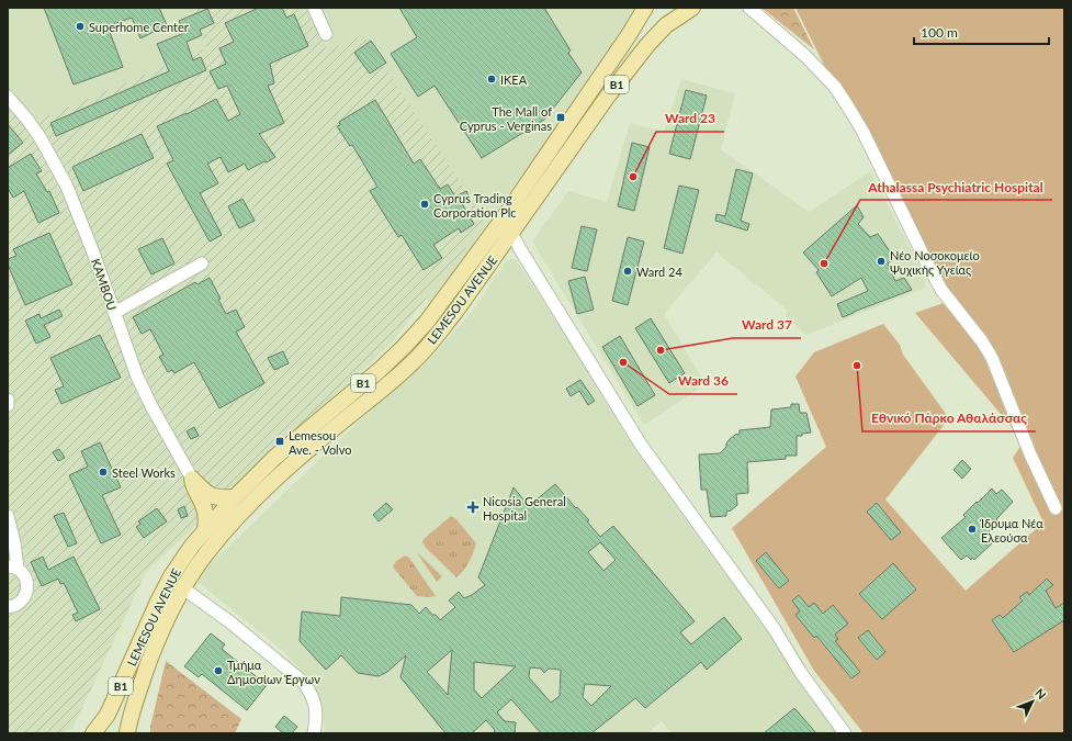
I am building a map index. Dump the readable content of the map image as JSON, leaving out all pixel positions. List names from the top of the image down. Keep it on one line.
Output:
{"streets":{"main road":["B1","LEMESOU AVENUE"],"street":["KAMBOU"]},"crossings":[["B1","LEMESOU AVENUE"]],"places":{"other":["Superhome Center","IKEA","Ward 23","Cyprus Trading Corporation Plc","Νέο Νοσοκομείο Ψυχικής Υγείας","Athalassa Psychiatric Hospital","Ward 24","Ward 37","Ward 36","Εθνικό Πάρκο Αθαλάσσας","Steel Works","Ίδρυμα Νέα Ελεούσα","Τμήμα Δημοσίων Έργων"],"transit":["The Mall of Cyprus - Verginas","Lemesou Ave. - Volvo"],"health":["Nicosia General Hospital"]},"scale_bar":"100 m","north":"top right"}
